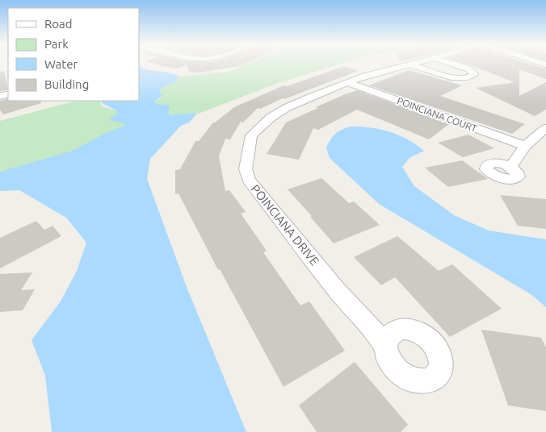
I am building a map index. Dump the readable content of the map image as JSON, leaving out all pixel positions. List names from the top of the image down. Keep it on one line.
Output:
{"streets":{"street":["POINCIANA COURT","POINCIANA DRIVE"]},"crossings":[["POINCIANA COURT","POINCIANA DRIVE"]],"legend":["Road","Park","Water","Building"]}
